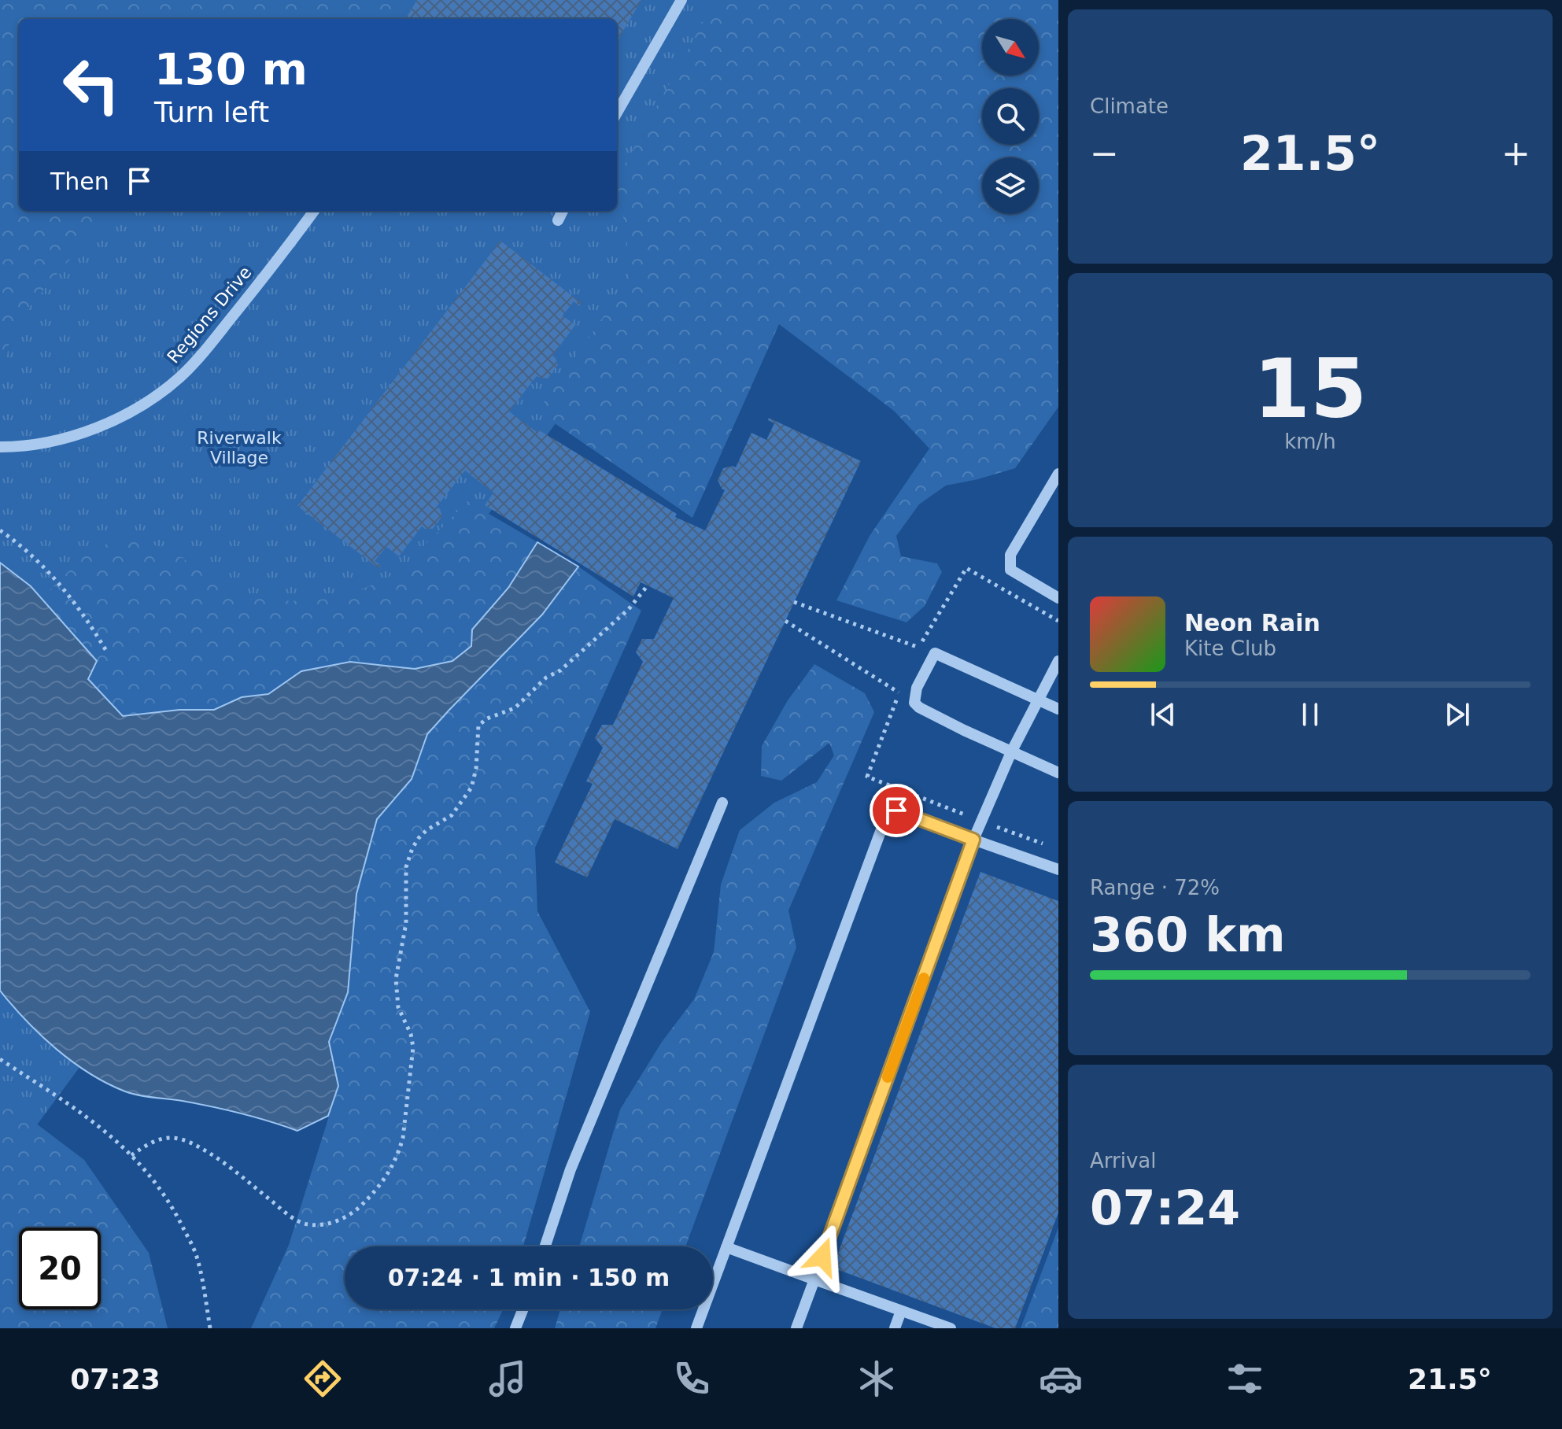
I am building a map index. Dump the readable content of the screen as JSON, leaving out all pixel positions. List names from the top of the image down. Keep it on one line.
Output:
{"streets":{"lane":["Regions Drive"]},"parks":["Riverwalk Village"],"north":"bottom right","page":{"tile":["Climate",["15","km/h"],["Range · 72%","360 km"],["Arrival","07:24"]],"turn":["130 m","Turn left"],"heat":["−","21.5°","+"],"then":"Then","song":["Neon Rain","Kite Club"],"limit":"20","trip":"07:24 · 1 min · 150 m","tabs":["07:23","21.5°"]}}
